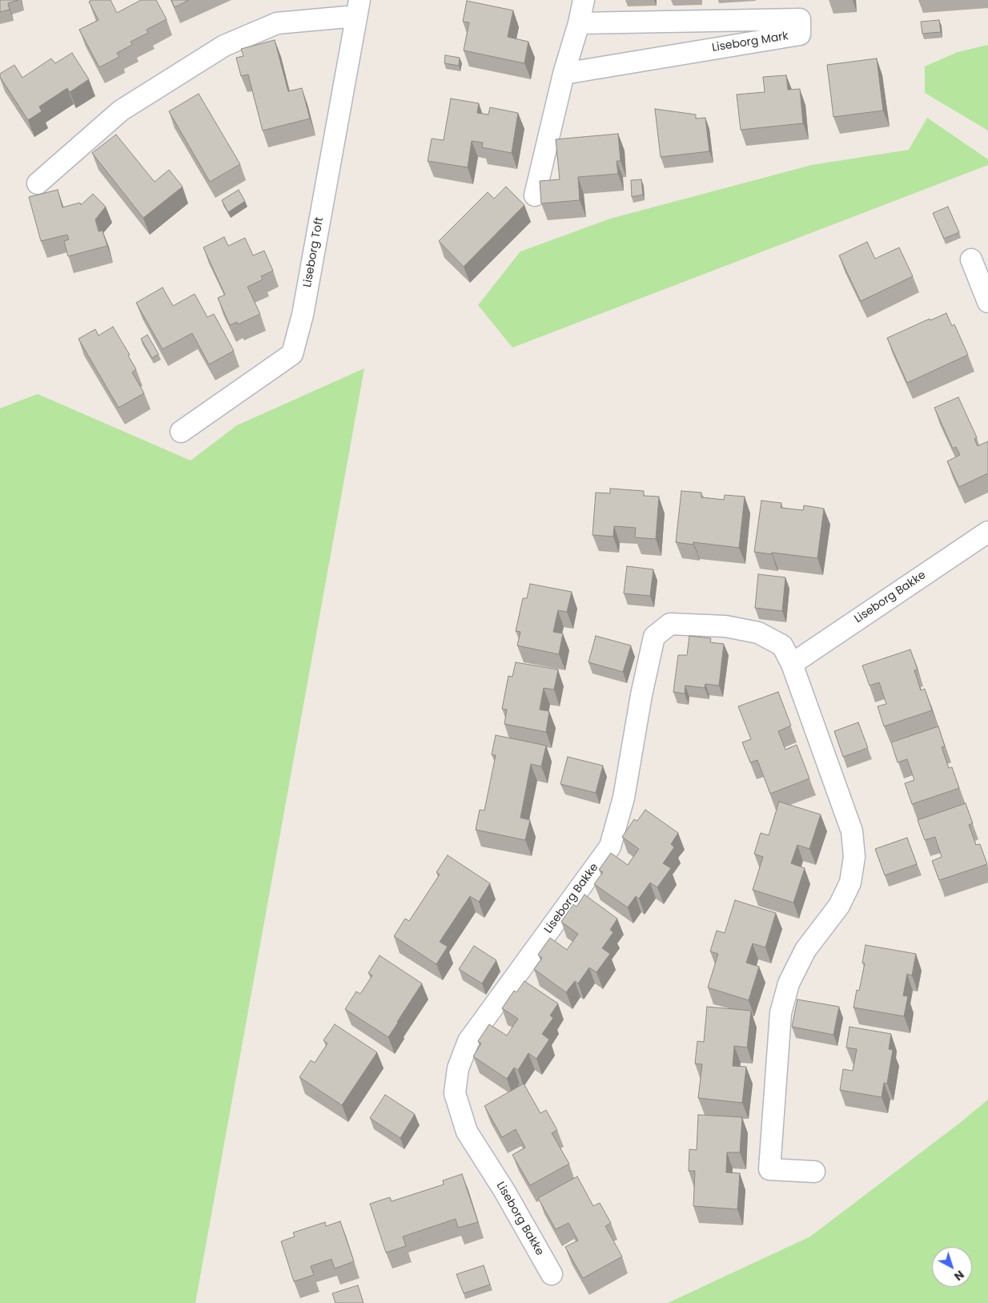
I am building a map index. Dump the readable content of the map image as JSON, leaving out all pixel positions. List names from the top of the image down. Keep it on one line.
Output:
{"streets":{"street":["Liseborg Mark","Liseborg Toft","Liseborg Bakke"]},"north":"bottom right"}
